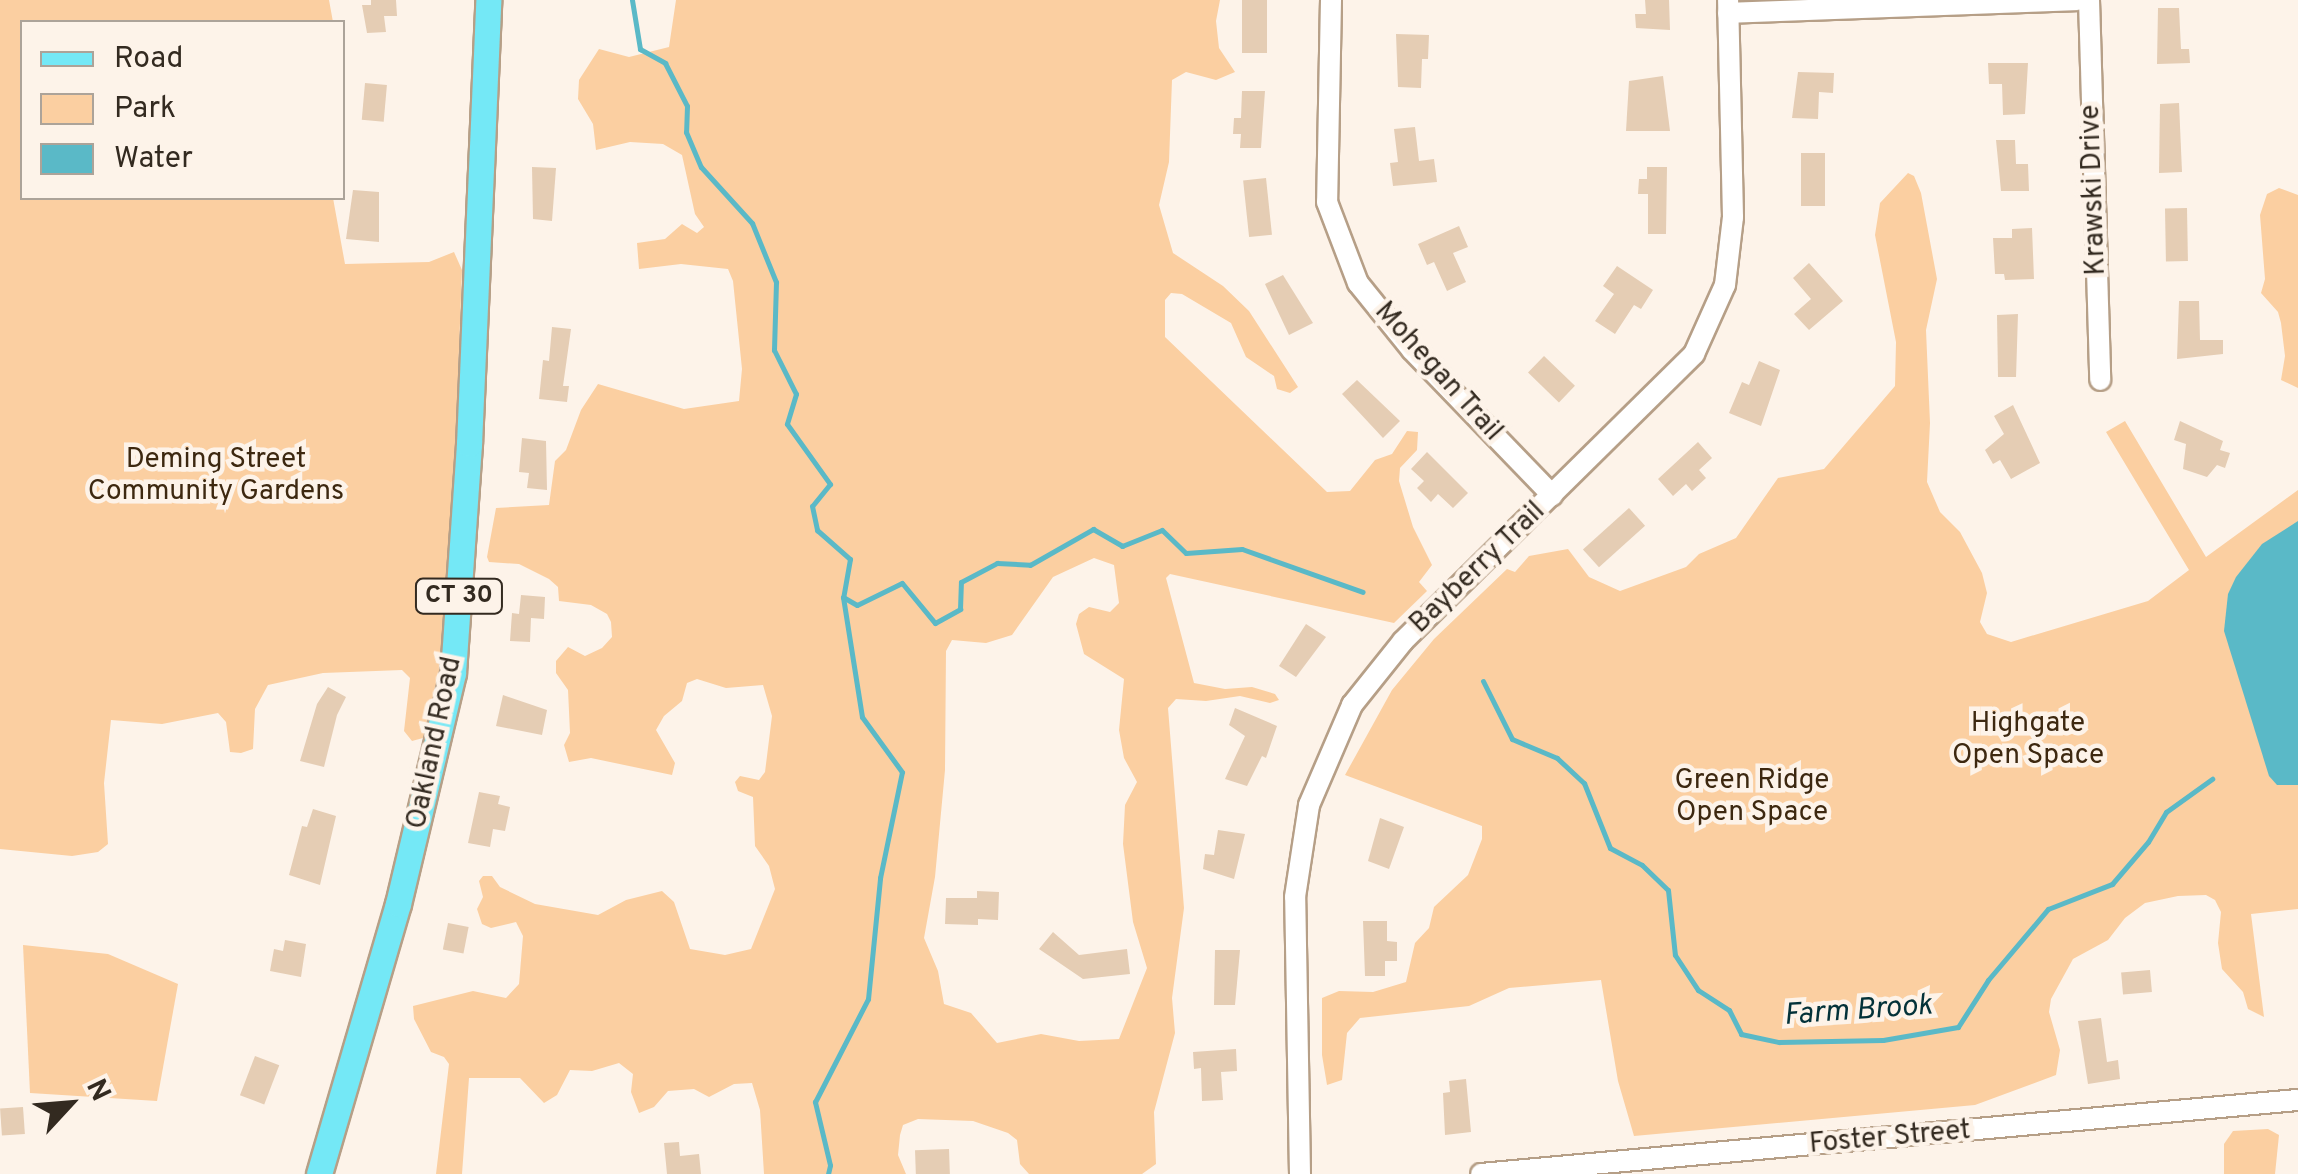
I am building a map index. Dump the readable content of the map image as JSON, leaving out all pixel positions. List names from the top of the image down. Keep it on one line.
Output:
{"streets":{"main road":["CT 30","Oakland Road"],"street":["Krawski Drive","Mohegan Trail","Bayberry Trail","Foster Street"]},"crossings":[["Mohegan Trail","Bayberry Trail"]],"water":["Farm Brook"],"parks":["Deming Street Community Gardens","Highgate Open Space","Green Ridge Open Space"],"legend":["Road","Park","Water"],"north":"top right"}
